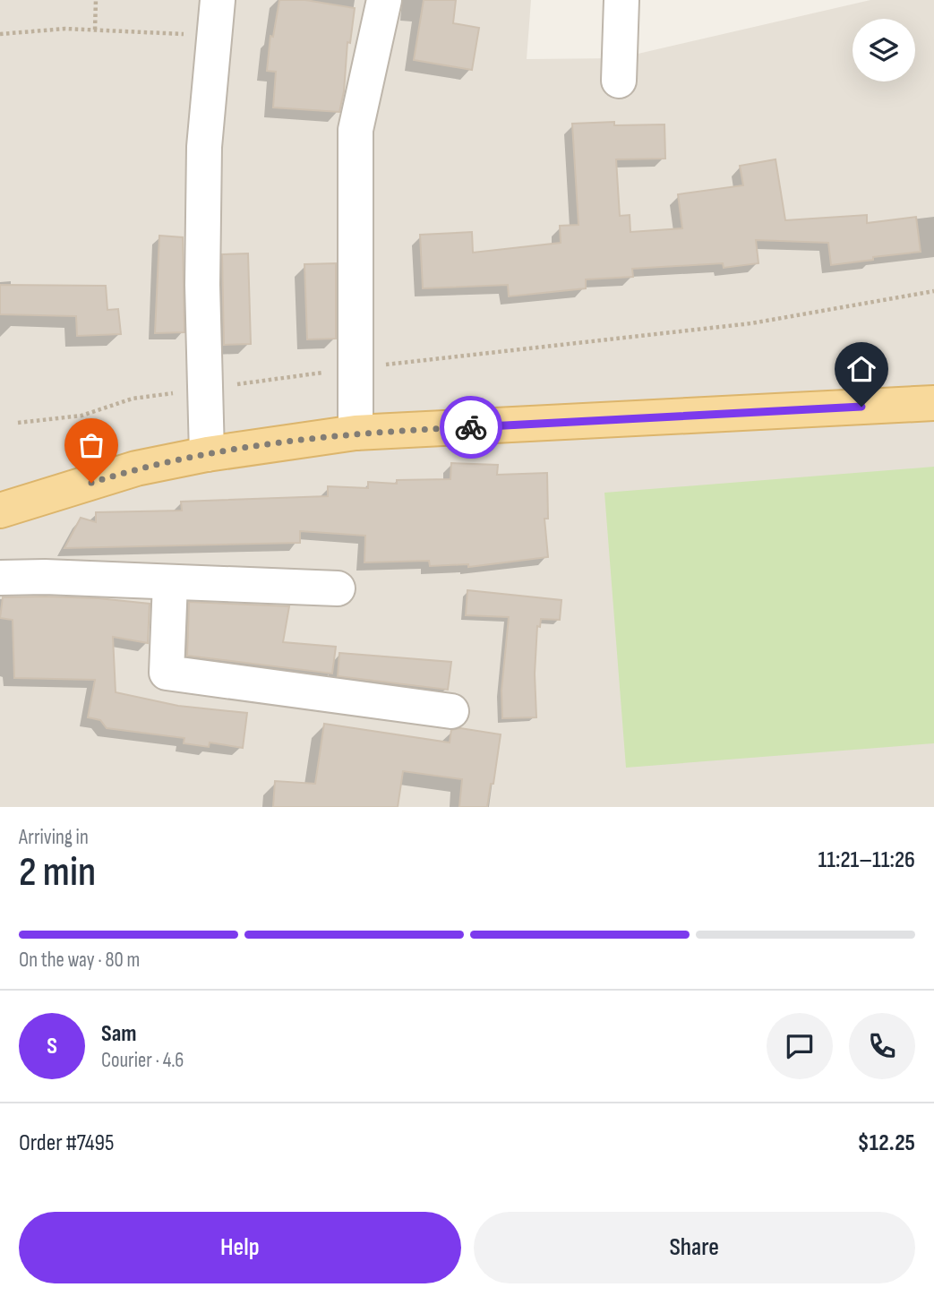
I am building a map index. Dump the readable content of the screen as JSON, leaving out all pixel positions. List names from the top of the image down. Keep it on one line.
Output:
{"page":{"heading":["2 min","Arriving in","11:21–11:26"],"panel":["Sam","Courier · 4.6","Order #7495","$12.25"],"bar":"On the way · 80 m","round":"S","buttons":["Help","Share"]}}
